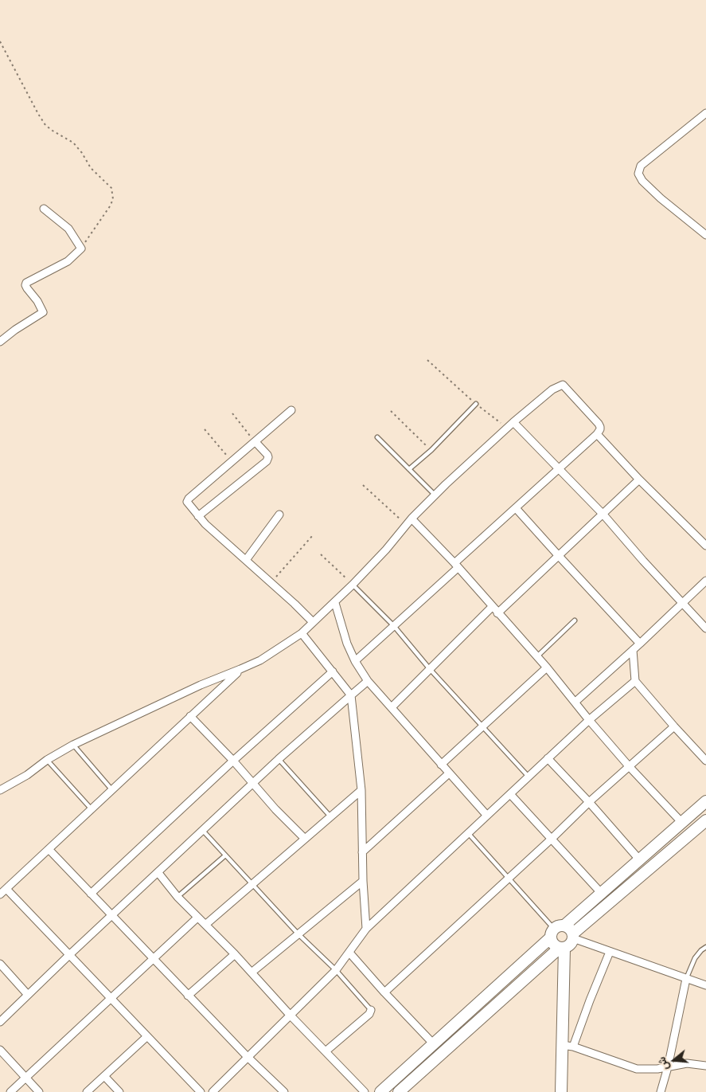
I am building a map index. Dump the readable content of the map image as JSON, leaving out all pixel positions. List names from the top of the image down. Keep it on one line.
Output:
{"north":"left"}
